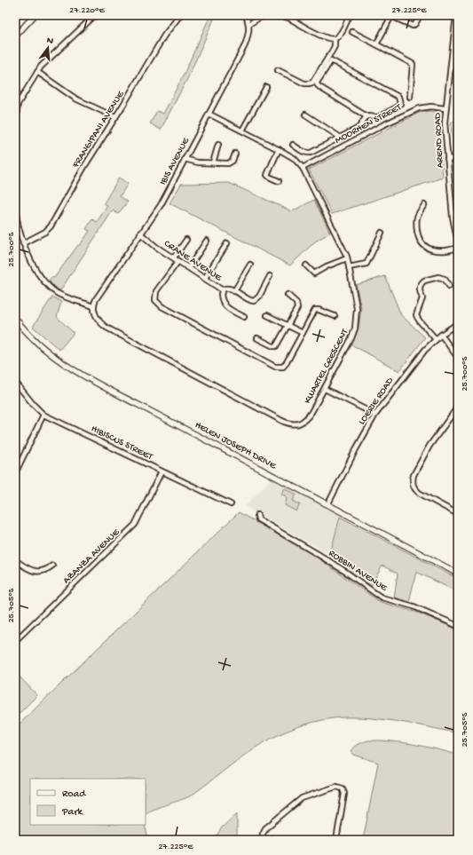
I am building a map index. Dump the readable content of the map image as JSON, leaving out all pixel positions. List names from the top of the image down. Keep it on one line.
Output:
{"streets":{"street":["MOORHEN STREET","FRANGIPANI AVENUE","AREND ROAD","IBIS AVENUE","CRANE AVENUE","KWARTEL CRESCENT","LOERIE ROAD","HIBISCUS STREET","HELEN JOSEPH DRIVE","AZANZA AVENUE","ROBBIN AVENUE"]},"crossings":[["MOORHEN STREET","AREND ROAD"],["MOORHEN STREET","KWARTEL CRESCENT"],["IBIS AVENUE","CRANE AVENUE"],["IBIS AVENUE","KWARTEL CRESCENT"],["LOERIE ROAD","HELEN JOSEPH DRIVE"],["HIBISCUS STREET","AZANZA AVENUE"]],"legend":["Road","Park"],"north":"top","coordinates":["27.220°E","27.225°E","25.700°S","25.705°S"]}
